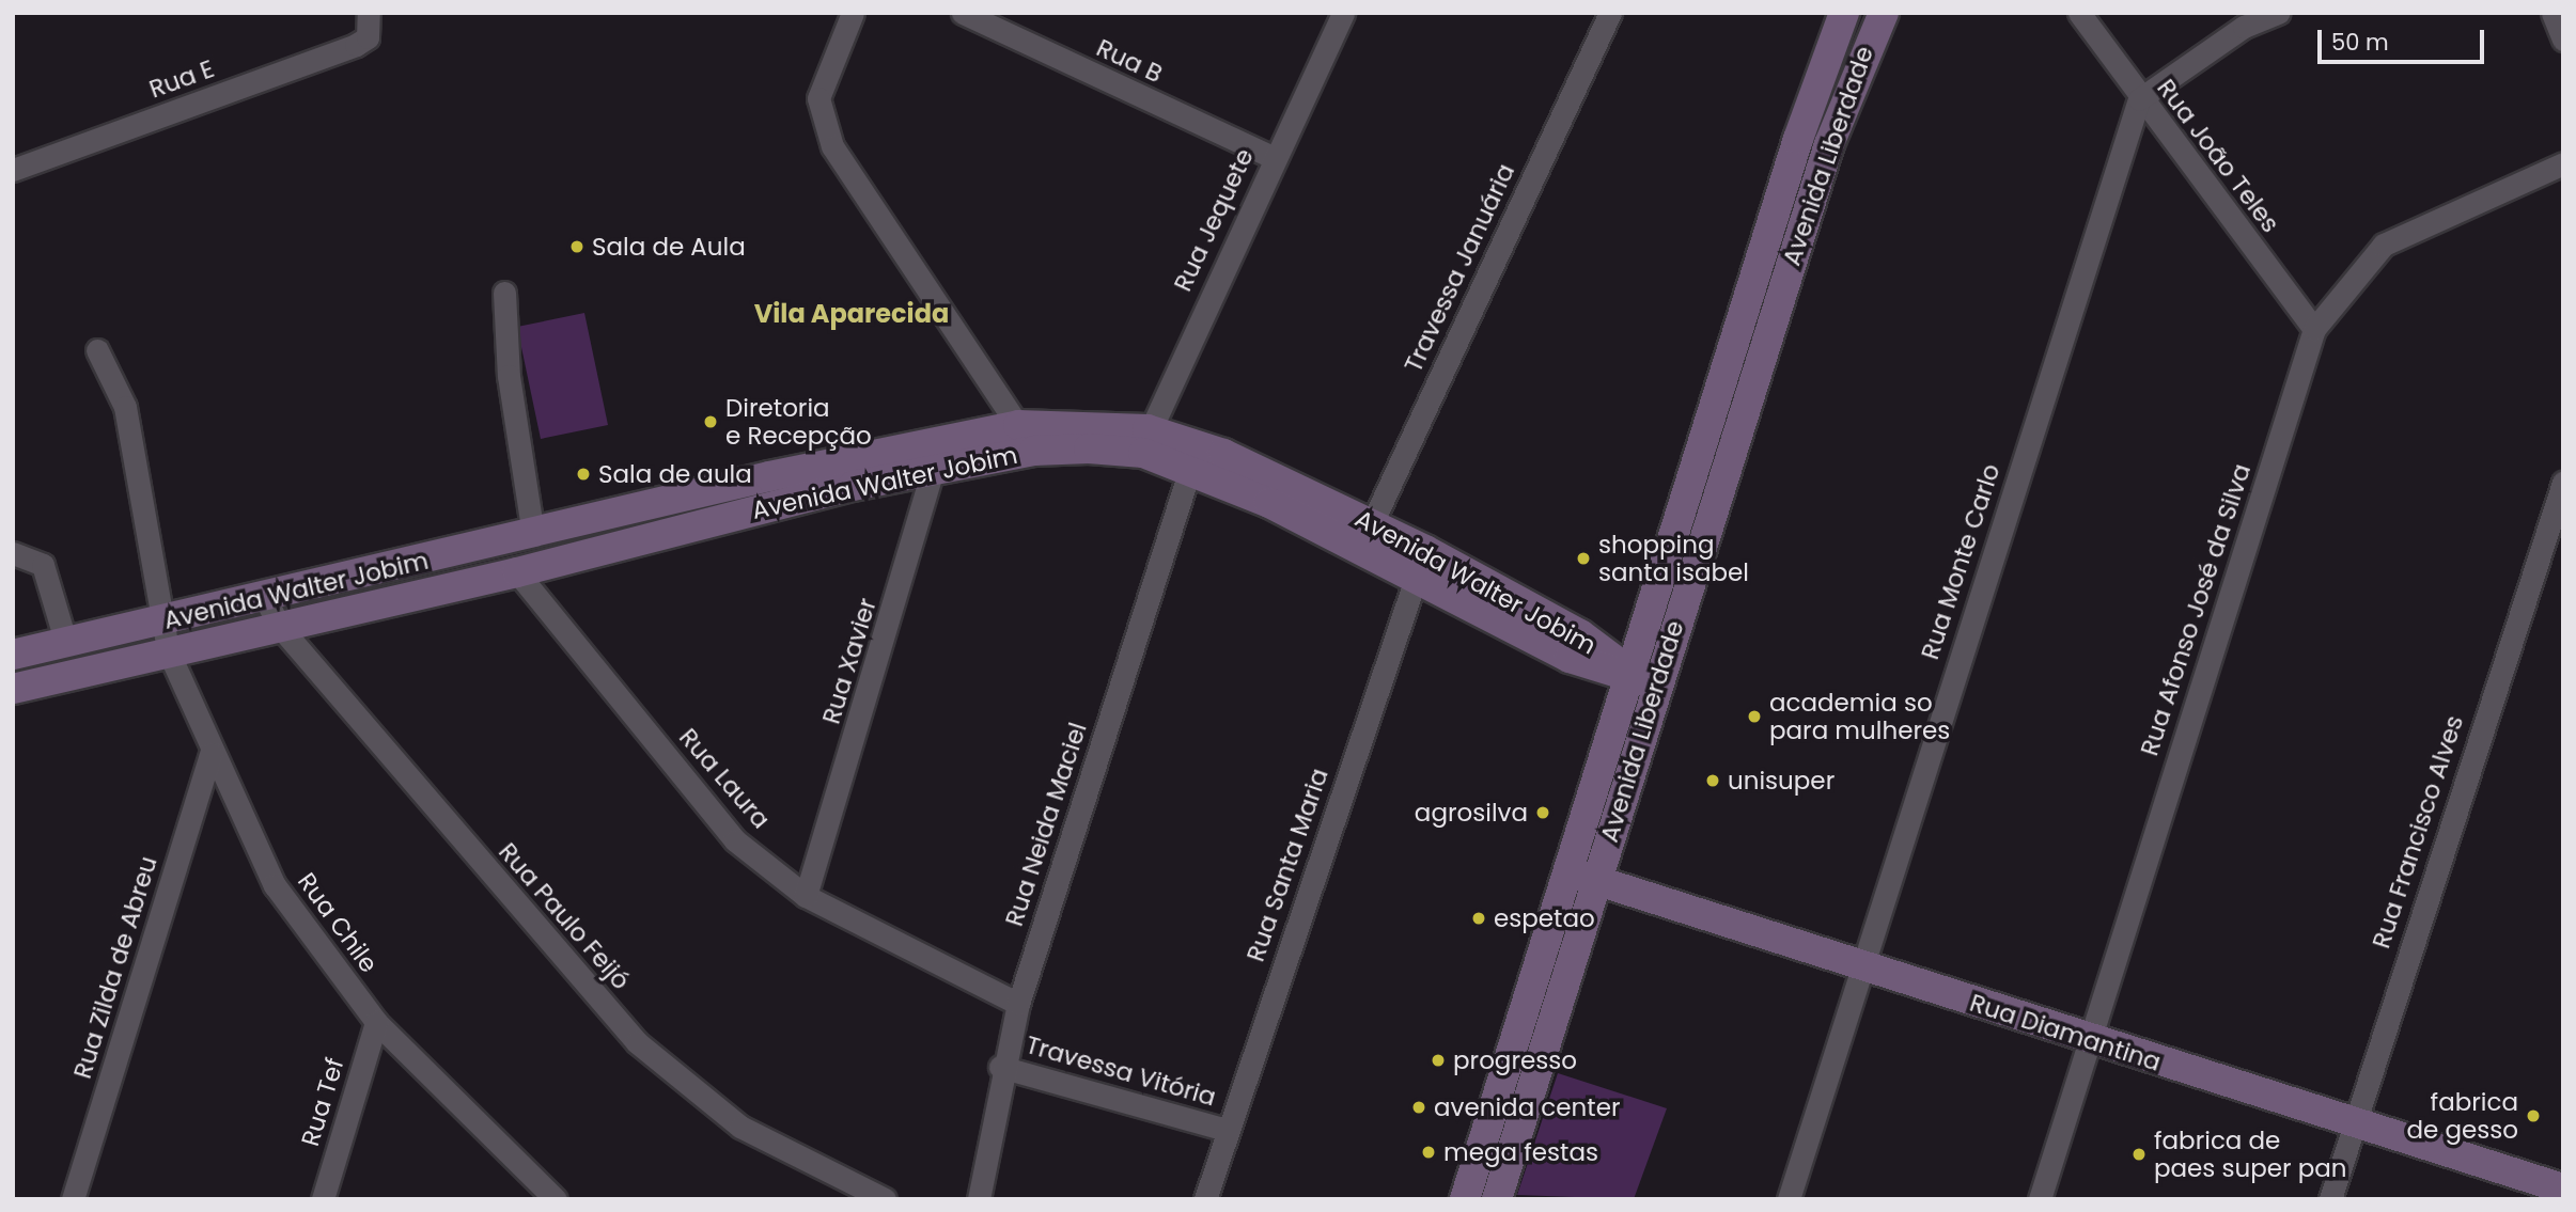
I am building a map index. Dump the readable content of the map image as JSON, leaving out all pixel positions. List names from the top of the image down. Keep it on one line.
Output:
{"streets":{"main road":["Avenida Liberdade","Avenida Walter Jobim","Rua Diamantina"],"street":["Rua B","Rua E","Rua João Teles","Rua Jequete","Travessa Januária","Rua Monte Carlo","Rua Afonso José da Silva","Rua Xavier","Rua Laura","Rua Neida Maciel","Rua Francisco Alves","Rua Santa Maria","Rua Paulo Feijó","Rua Chile","Rua Zilda de Abreu","Travessa Vitória","Rua Tef"]},"crossings":[["Rua B","Rua Jequete"],["Avenida Liberdade","Avenida Walter Jobim"],["Avenida Liberdade","Rua Diamantina"],["Rua João Teles","Rua Monte Carlo"],["Rua João Teles","Rua Afonso José da Silva"],["Rua Jequete","Avenida Walter Jobim"],["Travessa Januária","Avenida Walter Jobim"],["Avenida Walter Jobim","Rua Xavier"],["Avenida Walter Jobim","Rua Laura"],["Avenida Walter Jobim","Rua Neida Maciel"],["Avenida Walter Jobim","Rua Santa Maria"],["Avenida Walter Jobim","Rua Paulo Feijó"],["Avenida Walter Jobim","Rua Chile"],["Rua Monte Carlo","Rua Diamantina"],["Rua Afonso José da Silva","Rua Diamantina"],["Rua Xavier","Rua Laura"],["Rua Laura","Rua Neida Maciel"],["Rua Neida Maciel","Travessa Vitória"],["Rua Francisco Alves","Rua Diamantina"],["Rua Santa Maria","Travessa Vitória"],["Rua Chile","Rua Zilda de Abreu"],["Rua Chile","Rua Tef"]],"districts":["Vila Aparecida"],"places":["Sala de Aula","Diretoria e Recepção","Sala de aula","shopping santa isabel","academia so para mulheres","unisuper","agrosilva","espetao","progresso","avenida center","fabrica de gesso","mega festas","fabrica de paes super pan"],"scale_bar":"50 m"}
